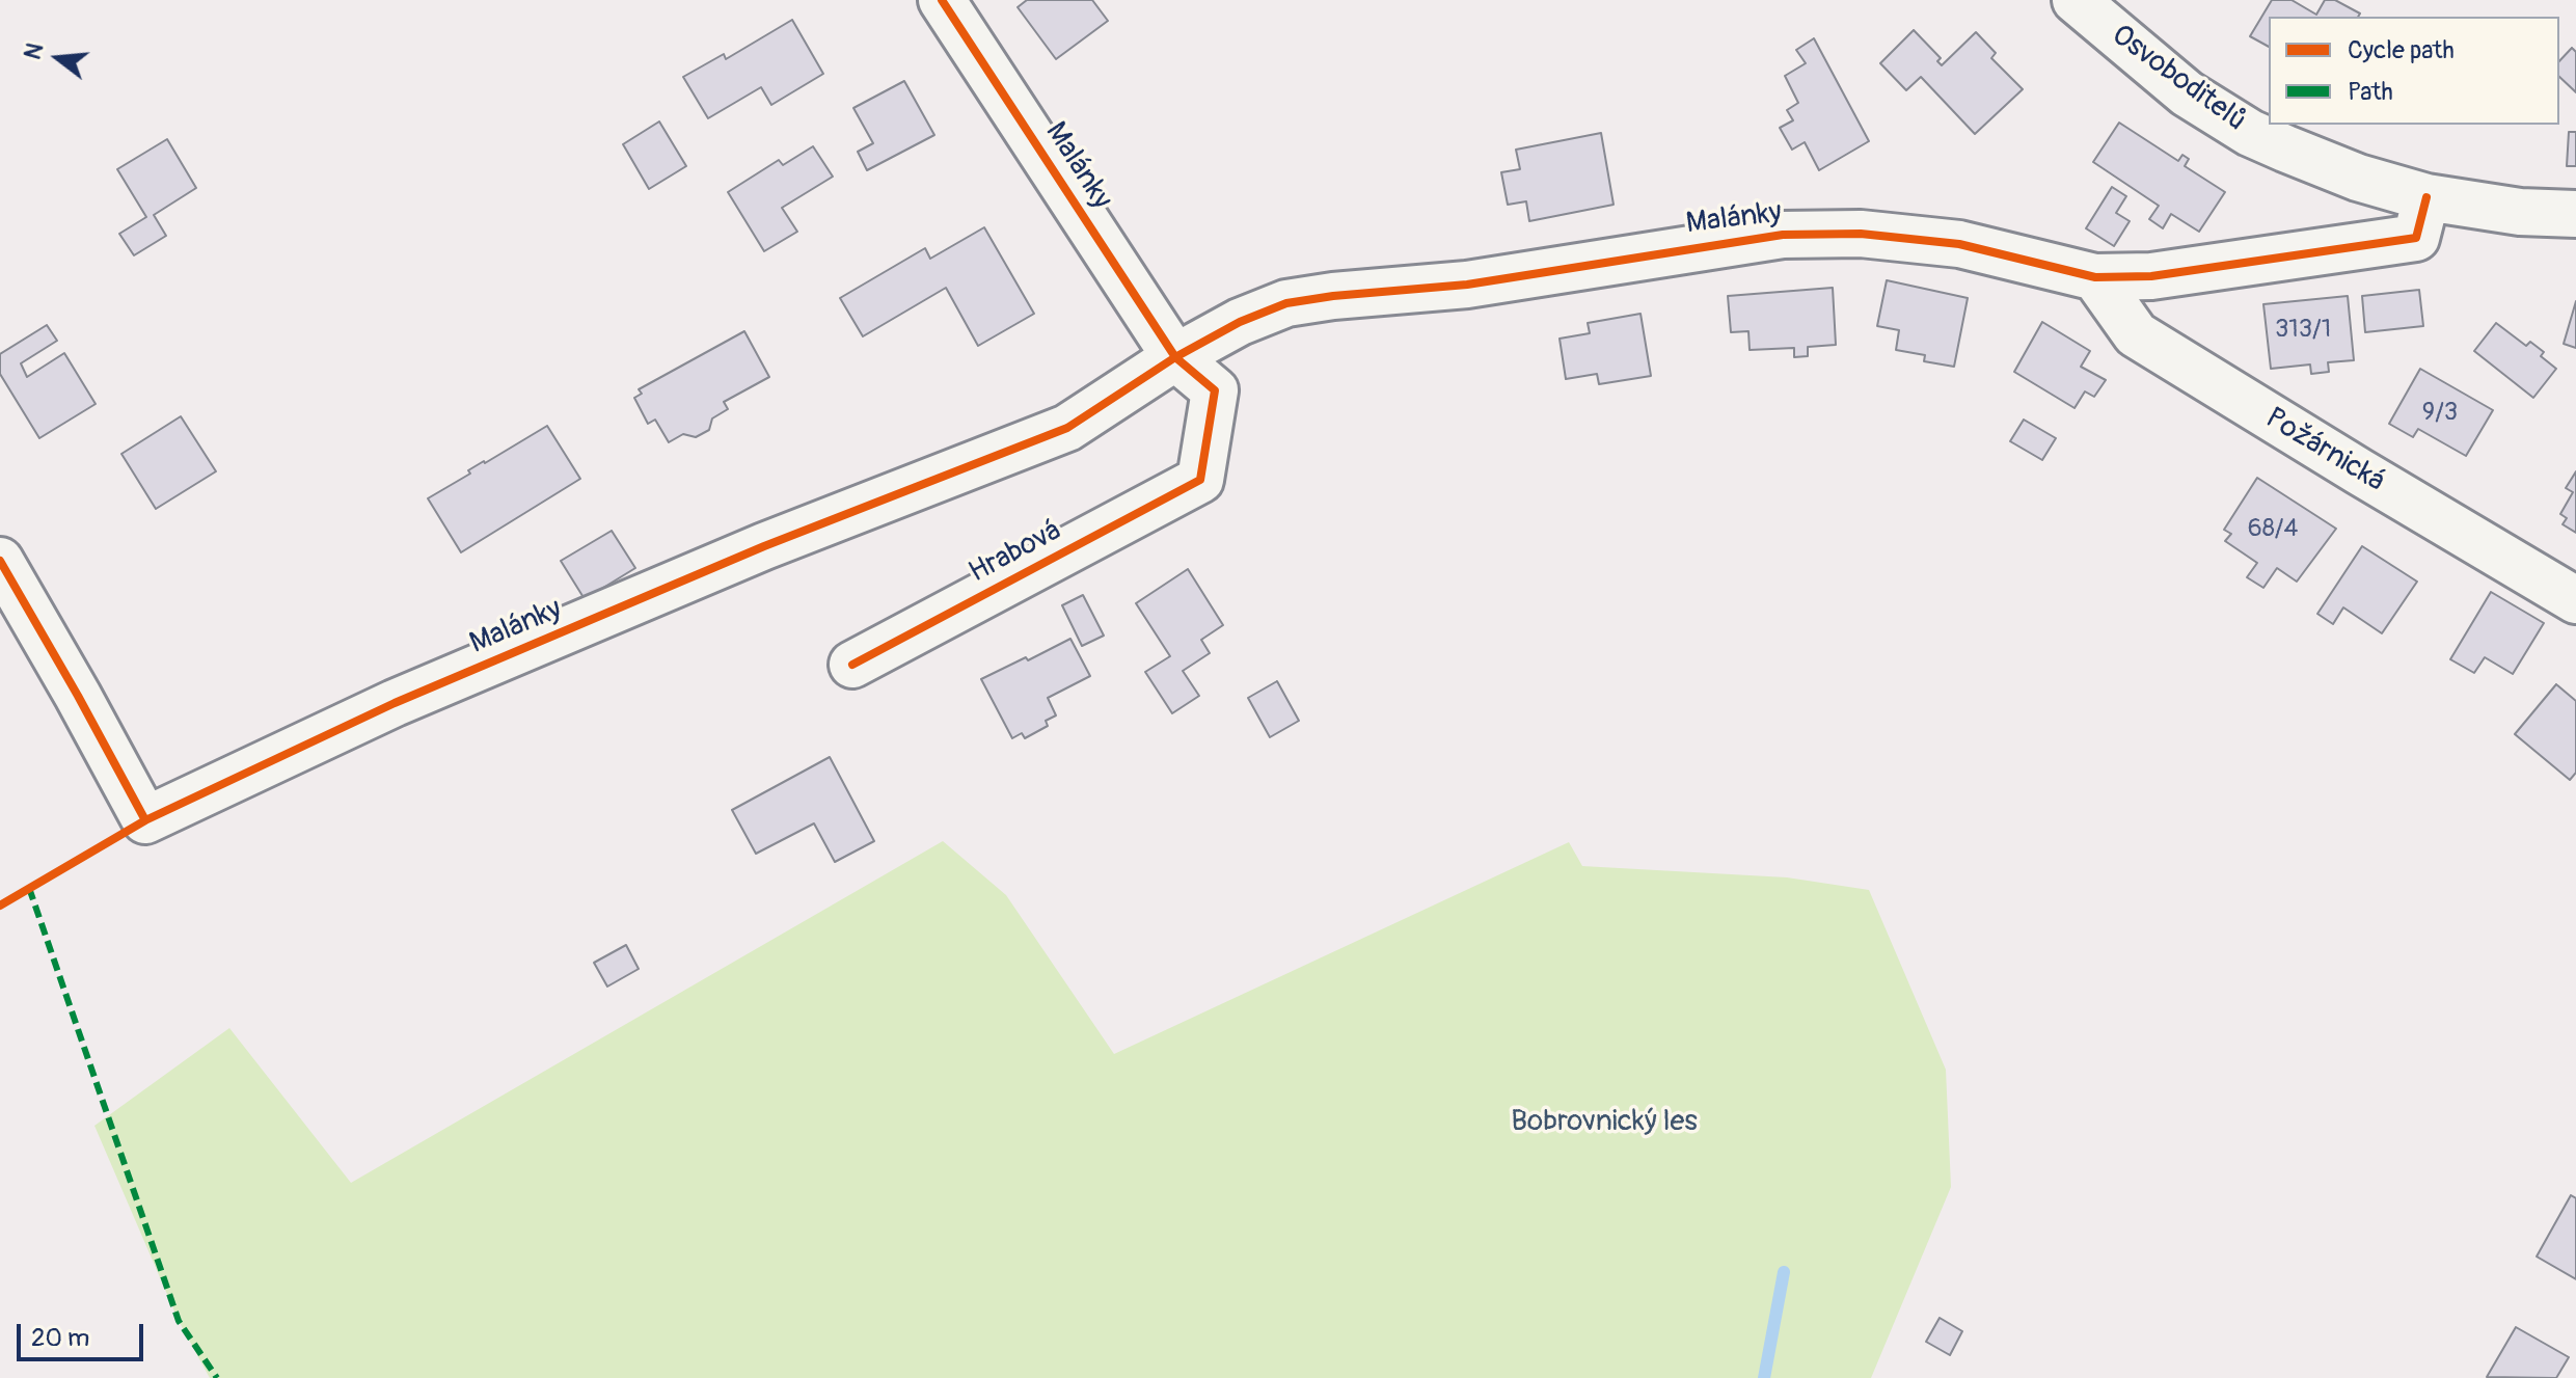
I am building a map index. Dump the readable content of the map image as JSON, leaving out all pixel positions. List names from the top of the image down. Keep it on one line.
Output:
{"streets":{"street":["Osvoboditelů","Malánky","Požárnická","Hrabová"]},"crossings":[["Osvoboditelů","Malánky"],["Malánky","Požárnická"],["Malánky","Hrabová"]],"parks":["Bobrovnický les"],"house_numbers":["313/1","9/3","68/4"],"legend":["Cycle path","Path"],"scale_bar":"20 m","north":"left"}
